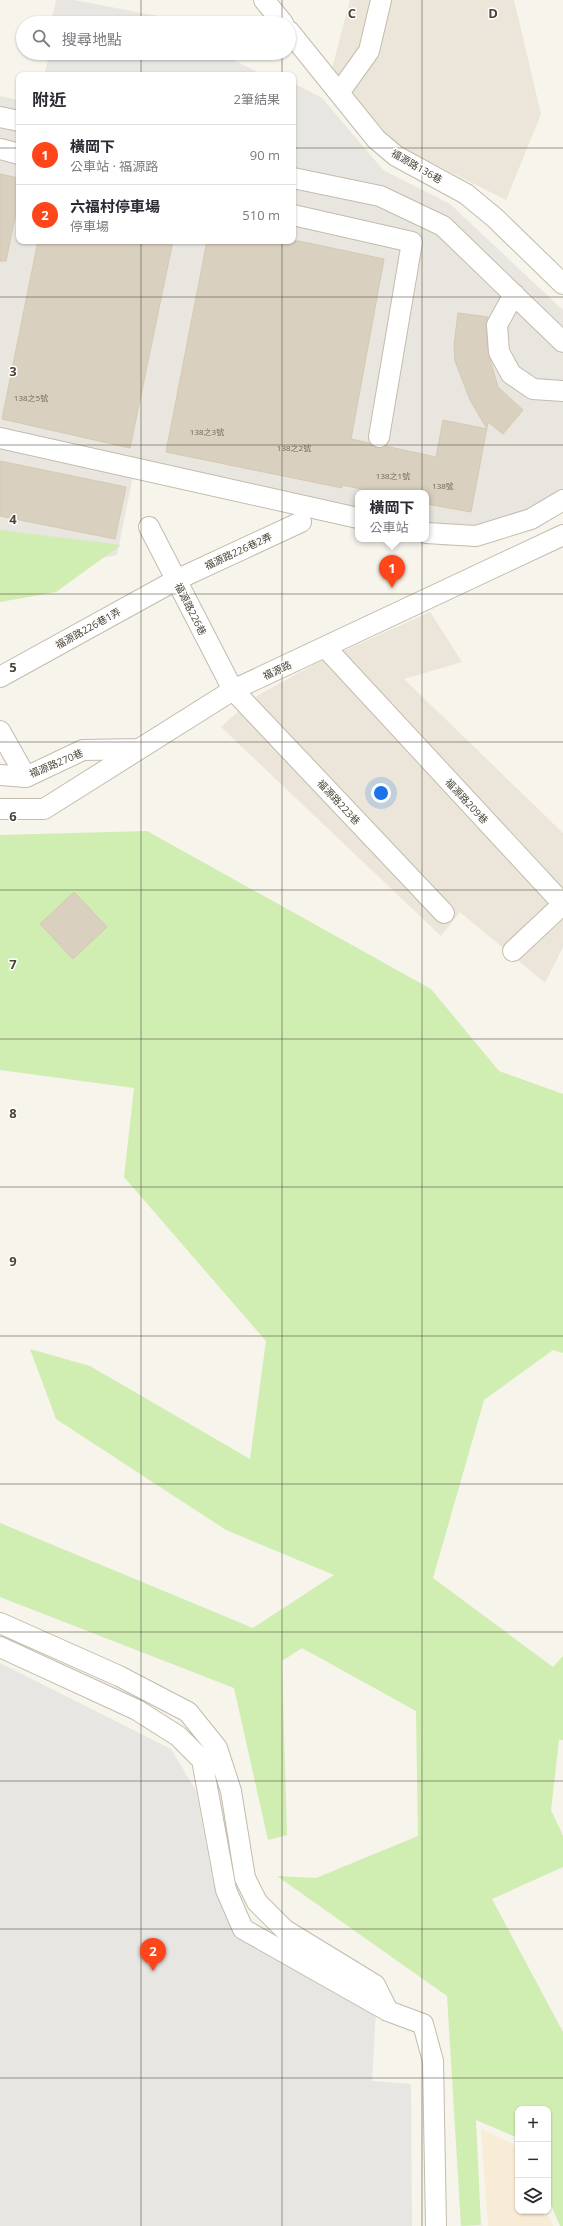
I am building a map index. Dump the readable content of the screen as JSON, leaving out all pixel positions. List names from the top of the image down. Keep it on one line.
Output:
{"streets":{"street":["福源路136巷","福源路226巷2弄","福源路226巷","福源路226巷1弄","福源路","福源路270巷","福源路209巷","福源路223巷"]},"crossings":[["福源路226巷2弄","福源路226巷"],["福源路226巷2弄","福源路226巷1弄"],["福源路226巷","福源路226巷1弄"],["福源路226巷","福源路"],["福源路226巷","福源路223巷"],["福源路","福源路270巷"],["福源路","福源路209巷"],["福源路","福源路223巷"]],"house_numbers":["138之5號","138之3號","138之2號","138之1號","138號"],"page":{"search":"搜尋地點","heading":["附近","2筆結果"],"list":[{"mark":"1","name":"橫岡下","note":"公車站 · 福源路","value":"90 m"},{"mark":"2","name":"六福村停車場","note":"停車場","value":"510 m"}],"popup":["橫岡下","公車站"],"pins":["1","2"],"map_buttons":["+","−"]},"grid":{"columns":["C","D"],"rows":["3","4","5","6","7","8","9"]}}
